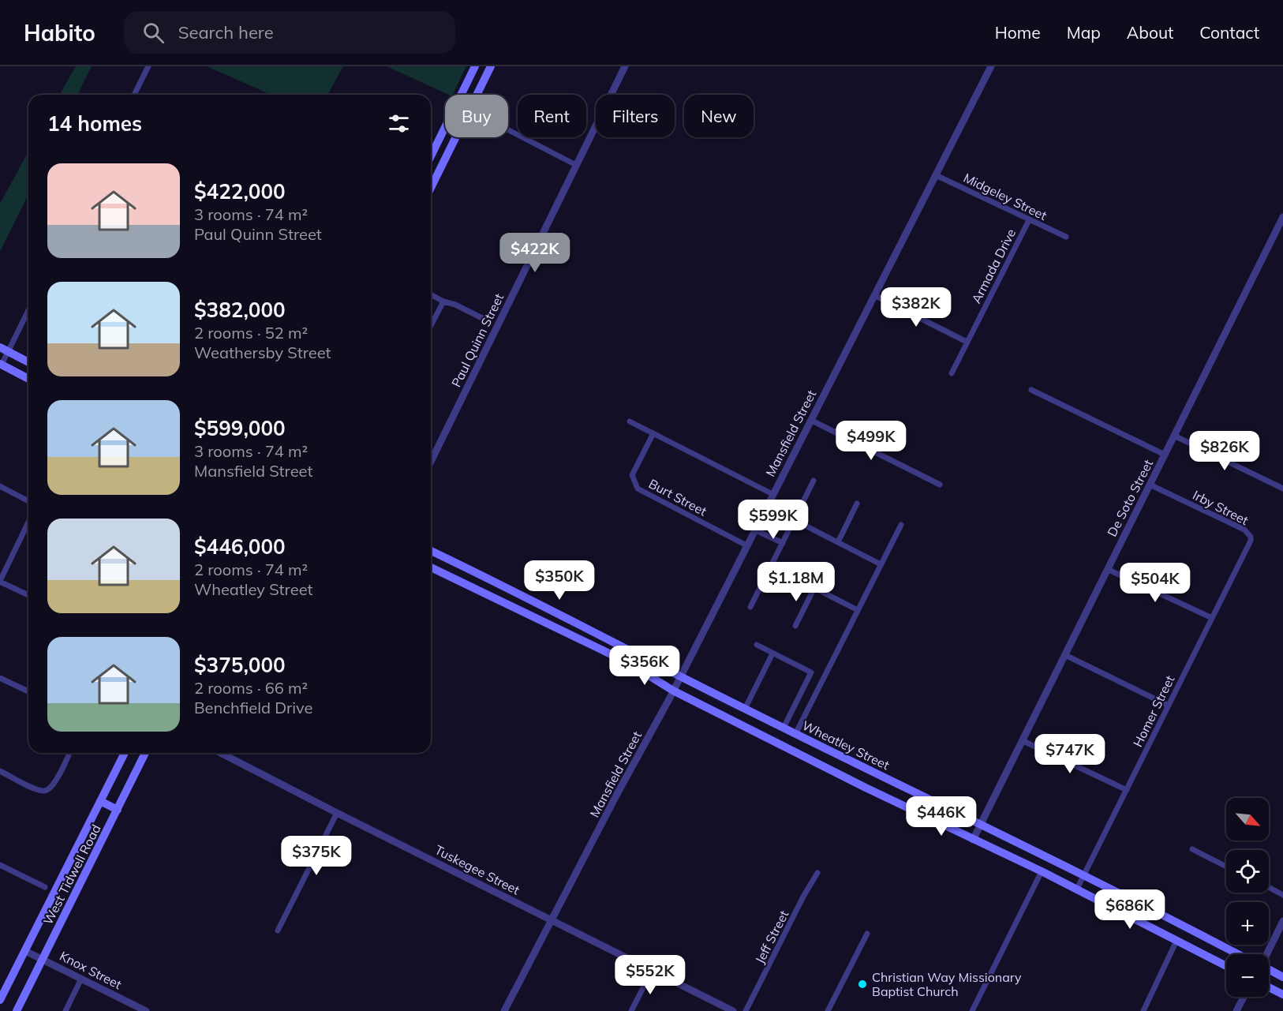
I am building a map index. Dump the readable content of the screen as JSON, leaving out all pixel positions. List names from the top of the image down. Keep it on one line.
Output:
{"streets":{"main road":["Wheatley Street","West Tidwell Road"],"street":["Midgeley Street","Armada Drive","Paul Quinn Street","Mansfield Street","Burt Street","De Soto Street","Irby Street","Homer Street","Tuskegee Street","Jeff Street","Knox Street"]},"crossings":[["Midgeley Street","Armada Drive"],["Midgeley Street","Mansfield Street"],["Mansfield Street","Burt Street"],["Mansfield Street","Wheatley Street"],["Mansfield Street","Tuskegee Street"],["De Soto Street","Irby Street"],["De Soto Street","Wheatley Street"],["Irby Street","Homer Street"],["Homer Street","Wheatley Street"],["West Tidwell Road","Knox Street"]],"places":["Christian Way Missionary Baptist Church"],"north":"bottom right","page":{"header":"Habito","search":"Search here","nav":["Home","Map","About","Contact"],"chip":["Buy","Rent","Filters","New"],"heading":"14 homes","list":[{"name":"$422,000","note":"3 rooms · 74 m² · Paul Quinn Street"},{"name":"$382,000","note":"2 rooms · 52 m² · Weathersby Street"},{"name":"$599,000","note":"3 rooms · 74 m² · Mansfield Street"},{"name":"$446,000","note":"2 rooms · 74 m² · Wheatley Street"},{"name":"$375,000","note":"2 rooms · 66 m² · Benchfield Drive"}],"price":["$422K","$382K","$499K","$826K","$599K","$350K","$1.18M","$504K","$356K","$747K","$446K","$375K","$686K","$552K"],"map_buttons":["+","−"]}}
